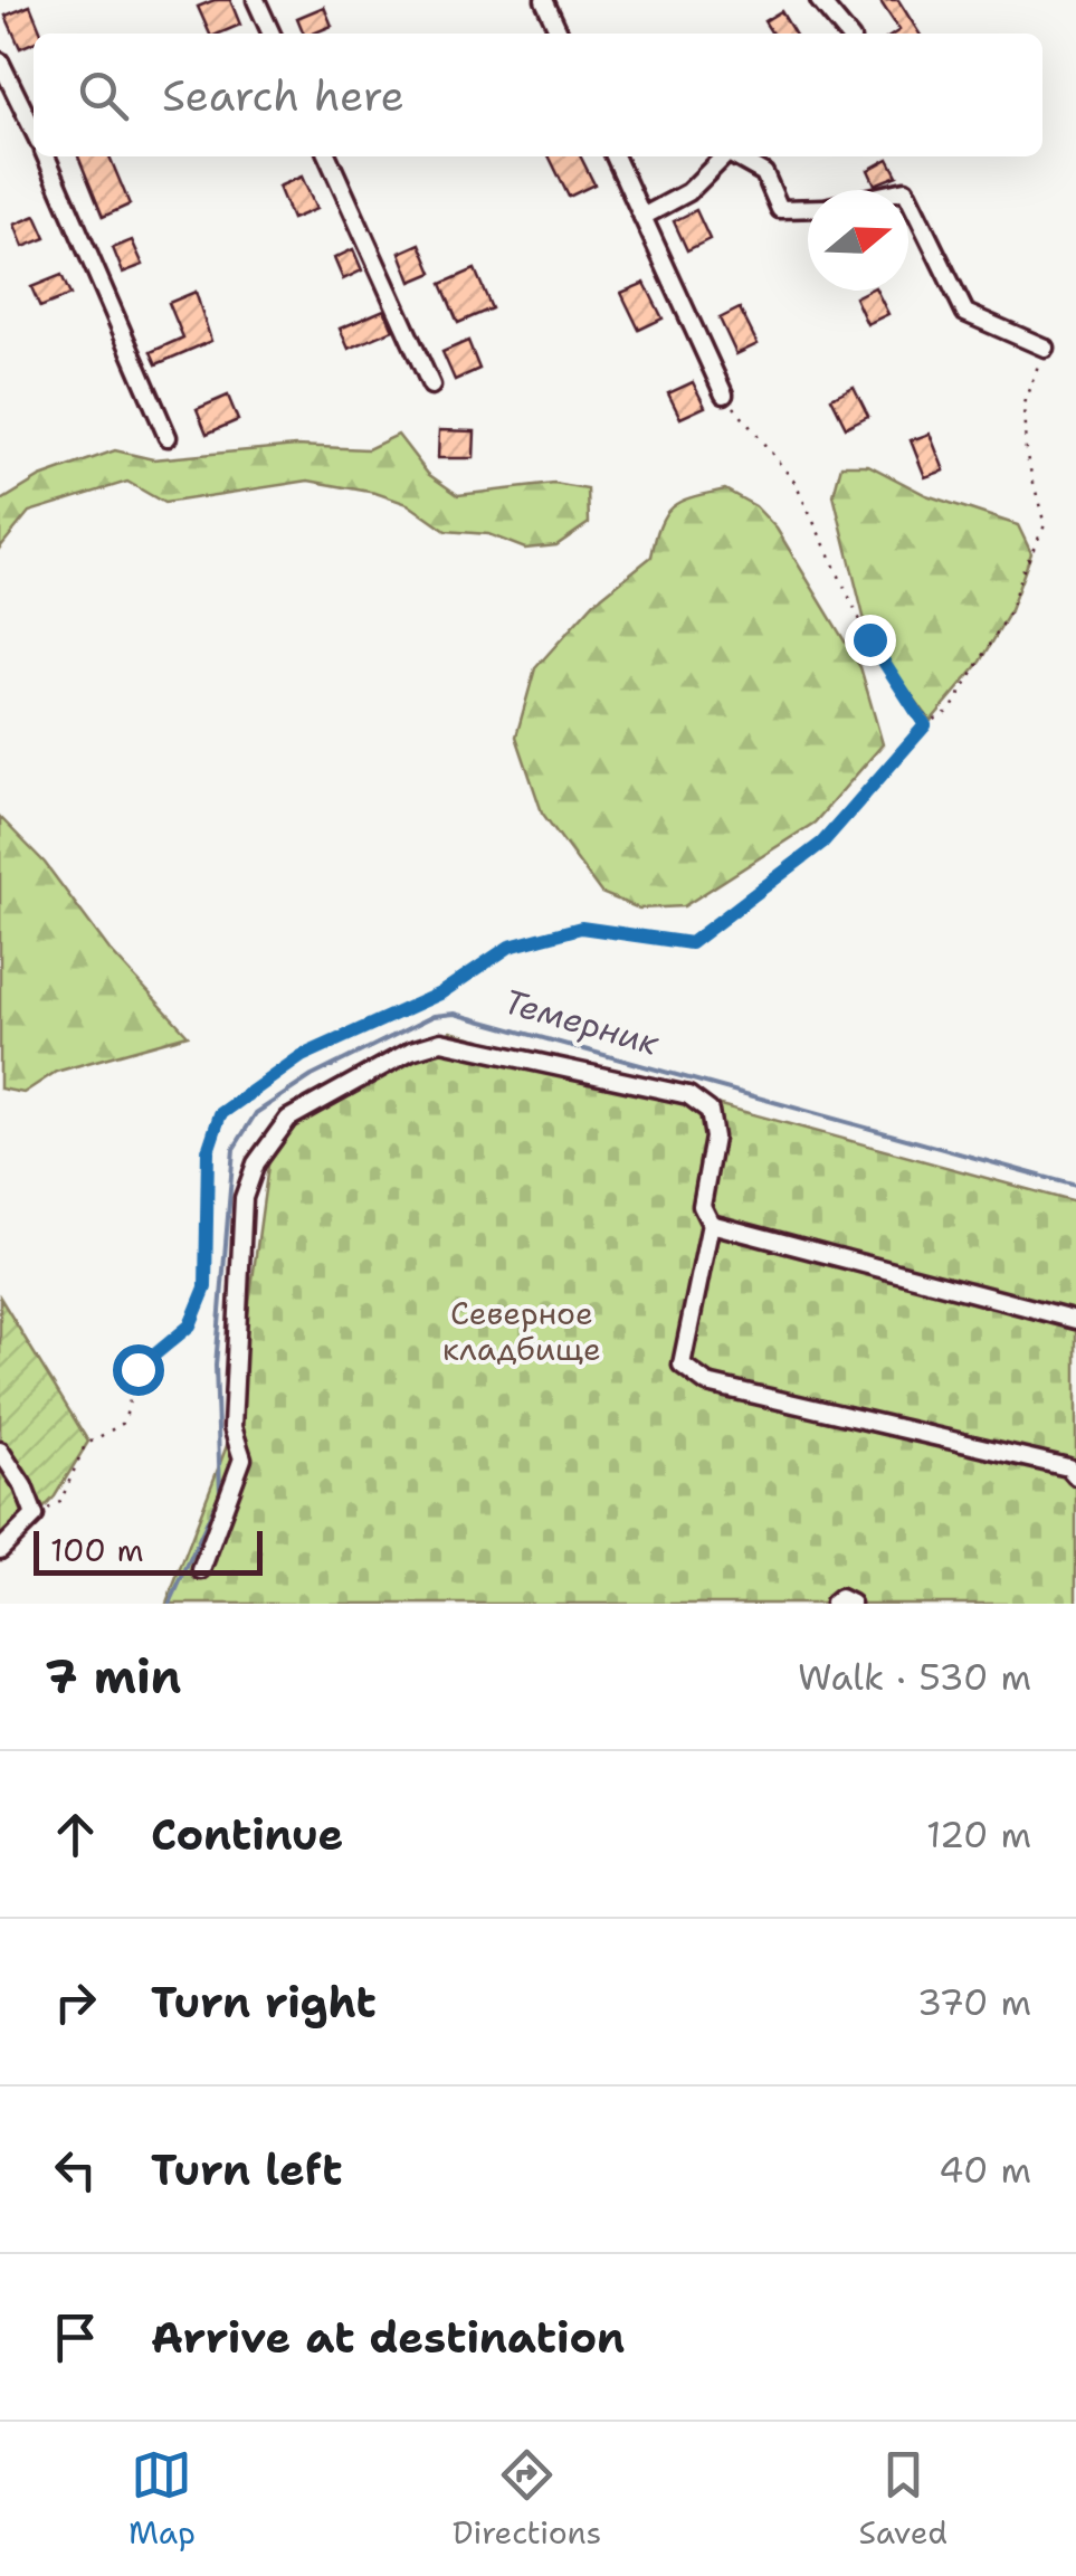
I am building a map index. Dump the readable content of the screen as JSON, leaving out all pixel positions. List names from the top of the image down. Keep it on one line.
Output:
{"water":["Темерник"],"parks":["Северное кладбище"],"scale_bar":"100 m","north":"right","page":{"search":"Search here","scale":"100 m","heading":["7 min","Walk · 530 m"],"list":[["Continue","120 m"],["Turn right","370 m"],["Turn left","40 m"],"Arrive at destination"],"nav":["Map","Directions","Saved"]}}
